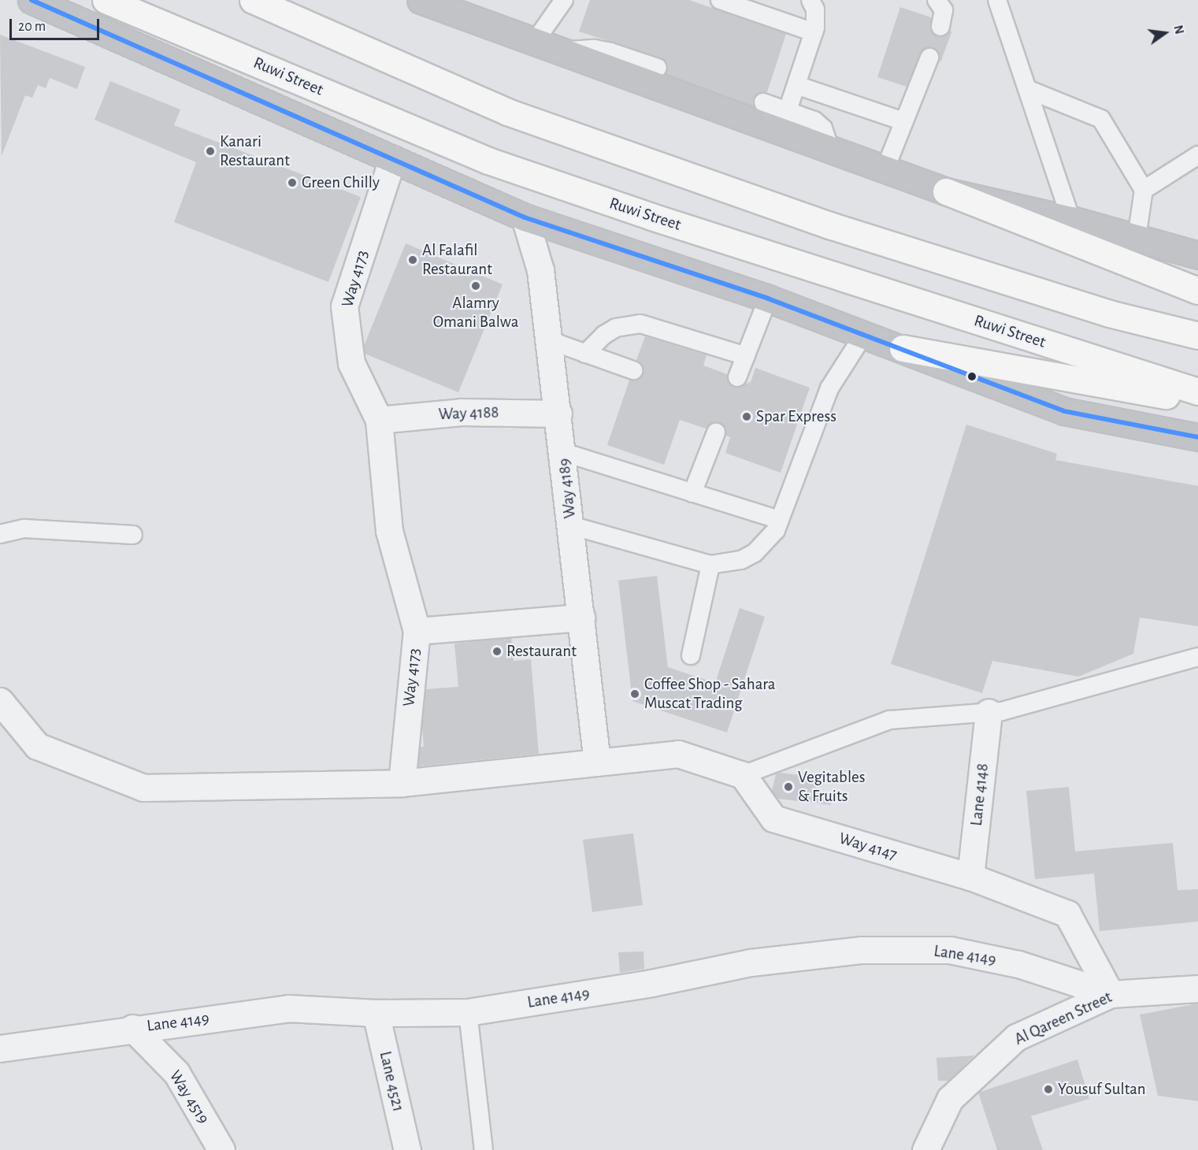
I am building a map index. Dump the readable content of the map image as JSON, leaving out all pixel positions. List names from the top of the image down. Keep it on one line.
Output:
{"streets":{"main road":["Ruwi Street"],"street":["Way 4173","Way 4188","Way 4189","Lane 4148","Way 4147","Lane 4149","Al Qareen Street","Lane 4521","Way 4519"]},"crossings":[["Way 4173","Way 4188"],["Way 4188","Way 4189"],["Lane 4148","Way 4147"],["Way 4147","Lane 4149"],["Way 4147","Al Qareen Street"],["Lane 4149","Al Qareen Street"],["Lane 4149","Lane 4521"],["Lane 4149","Way 4519"]],"places":["Kanari Restaurant","Green Chilly","Al Falafil Restaurant","Alamry Omani Balwa","Spar Express","Restaurant","Coffee Shop - Sahara Muscat Trading","Vegitables & Fruits","Yousuf Sultan"],"scale_bar":"20 m","north":"right"}
